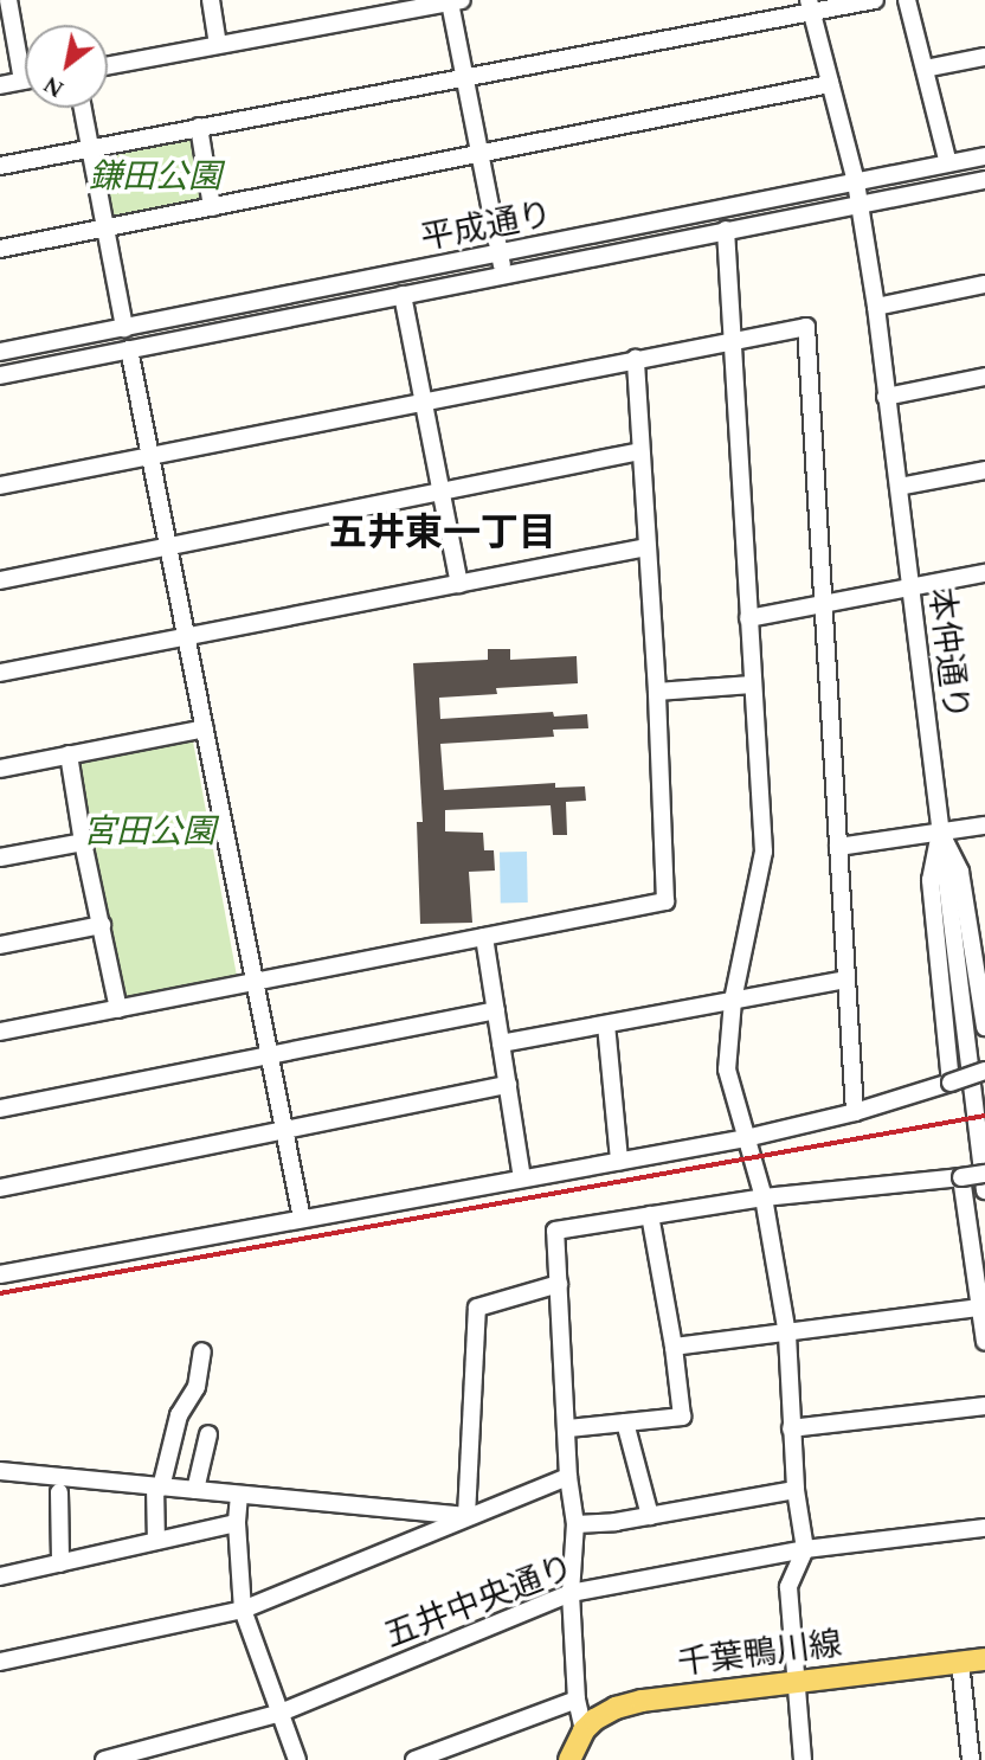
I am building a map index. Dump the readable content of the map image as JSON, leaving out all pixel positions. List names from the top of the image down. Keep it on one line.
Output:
{"streets":{"main road":["千葉鴨川線"],"street":["平成通り","本仲通り","五井中央通り"]},"crossings":[["平成通り","本仲通り"]],"districts":["五井東一丁目"],"parks":["鎌田公園","宮田公園"],"north":"bottom left"}
